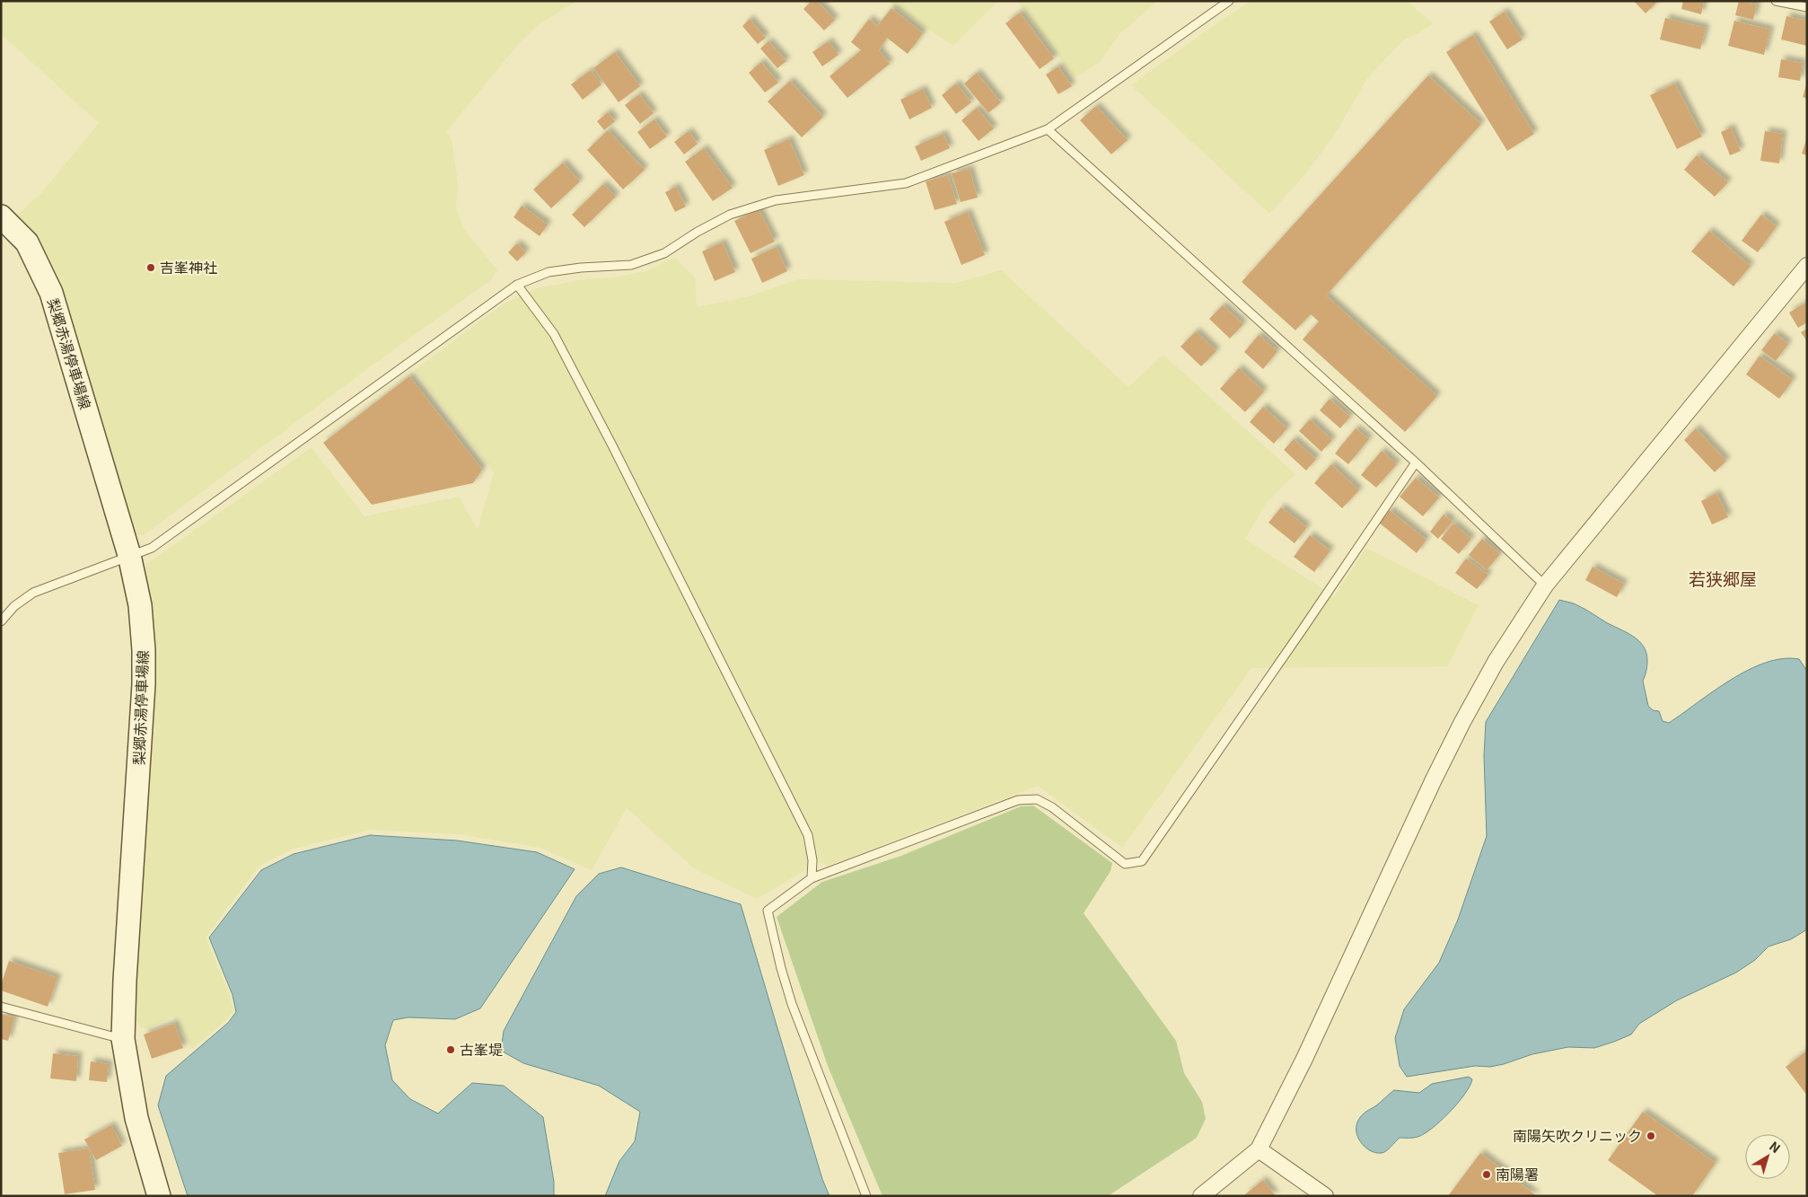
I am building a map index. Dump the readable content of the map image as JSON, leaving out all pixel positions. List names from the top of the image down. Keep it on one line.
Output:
{"streets":{"main road":["梨郷赤湯停車場線"]},"districts":["若狭郷屋"],"places":["吉峯神社","古峯堤","南陽矢吹クリニック","南陽署"],"north":"top right"}
